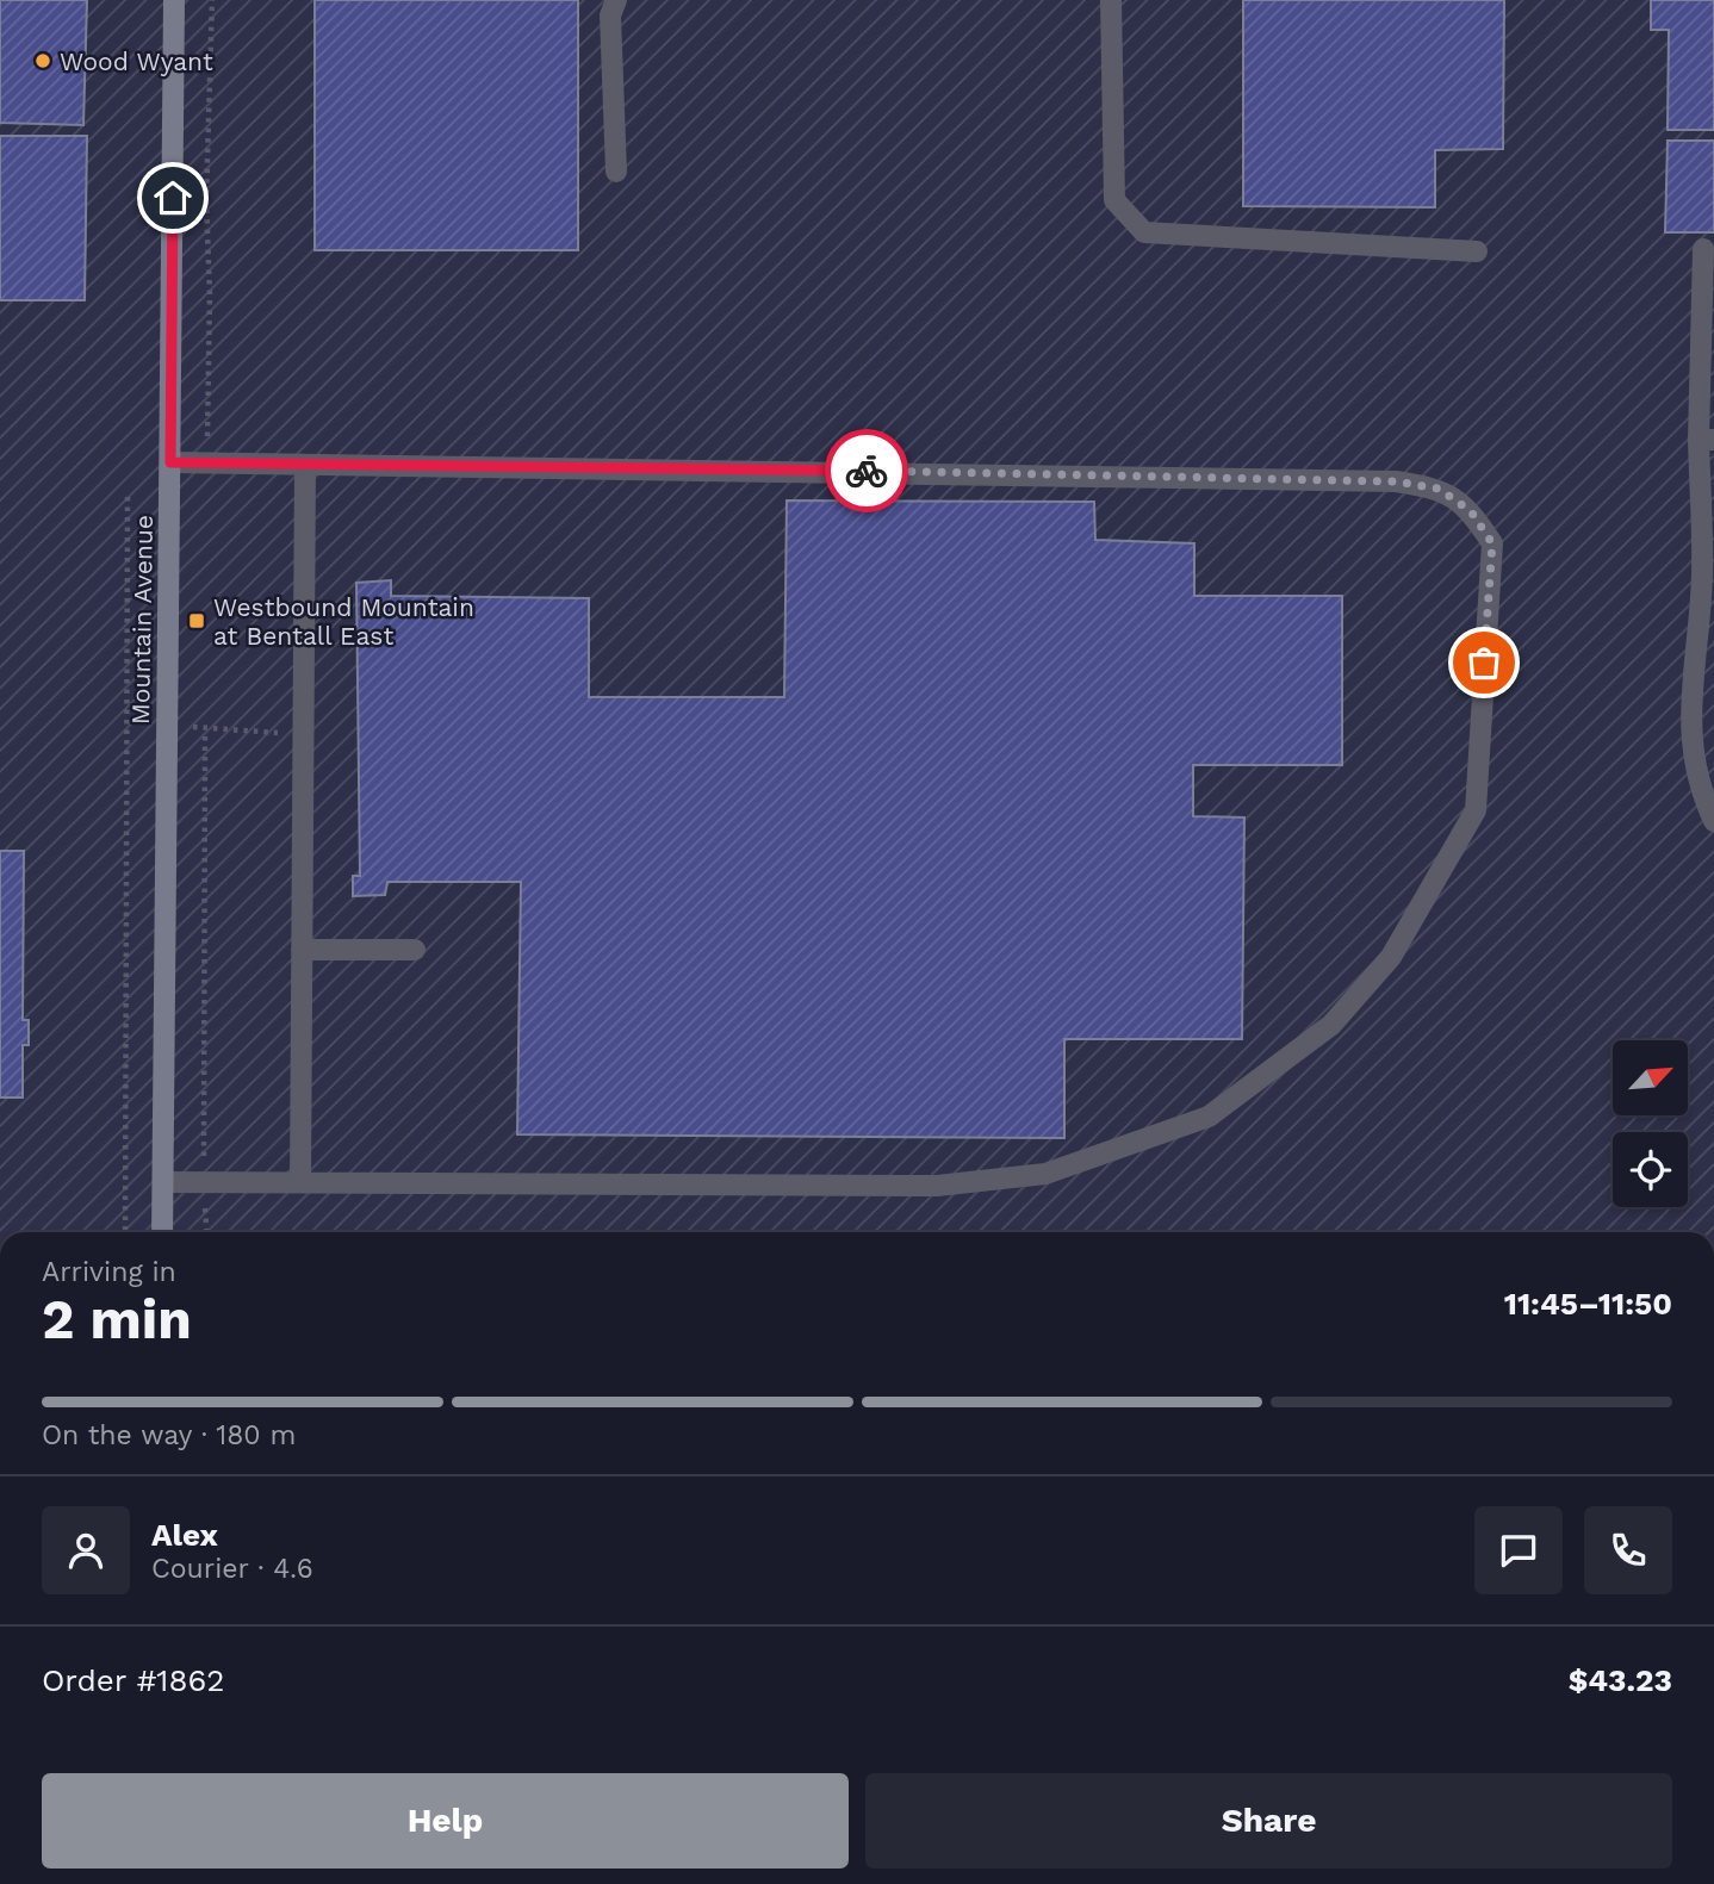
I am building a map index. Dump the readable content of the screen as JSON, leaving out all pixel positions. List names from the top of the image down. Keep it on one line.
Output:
{"streets":{"street":["Mountain Avenue"]},"places":{"other":["Wood Wyant"],"transit":["Westbound Mountain at Bentall East"]},"north":"top right","page":{"heading":["2 min","Arriving in","11:45–11:50"],"panel":["Alex","Courier · 4.6","Order #1862","$43.23"],"bar":"On the way · 180 m","buttons":["Help","Share"]}}
